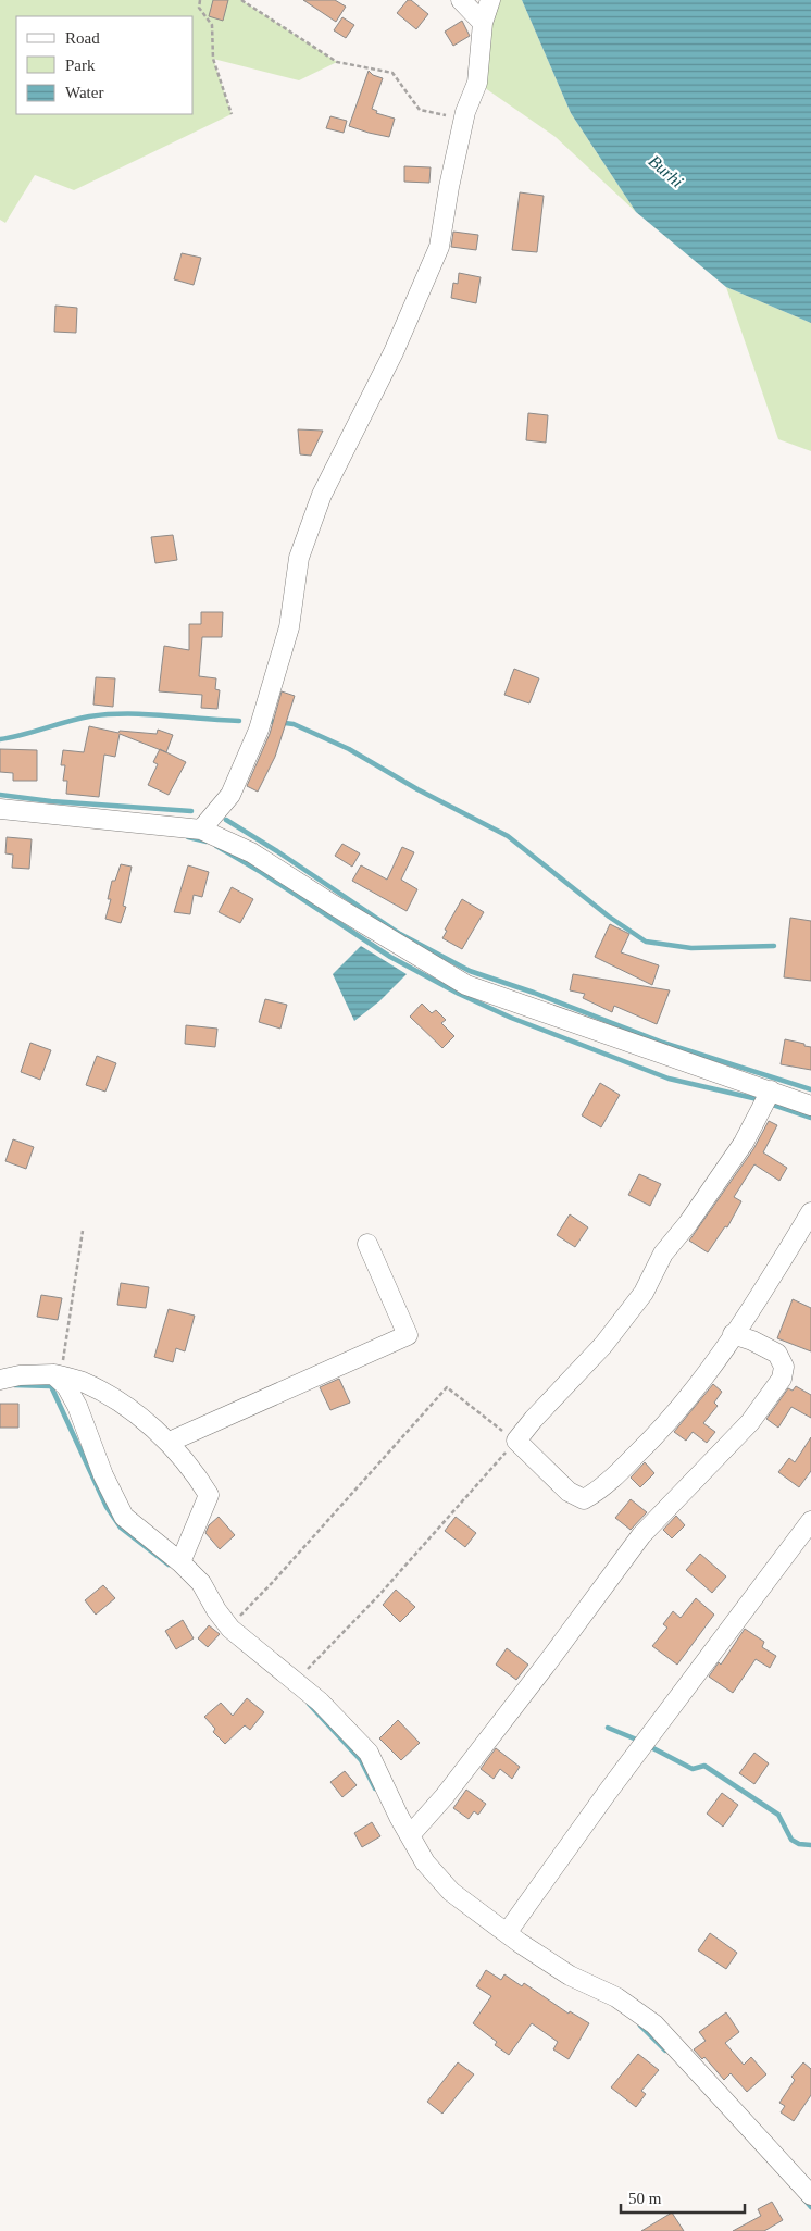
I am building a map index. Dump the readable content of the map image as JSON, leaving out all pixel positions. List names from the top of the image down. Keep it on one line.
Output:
{"water":["Burhi"],"legend":["Road","Park","Water"],"scale_bar":"50 m"}
